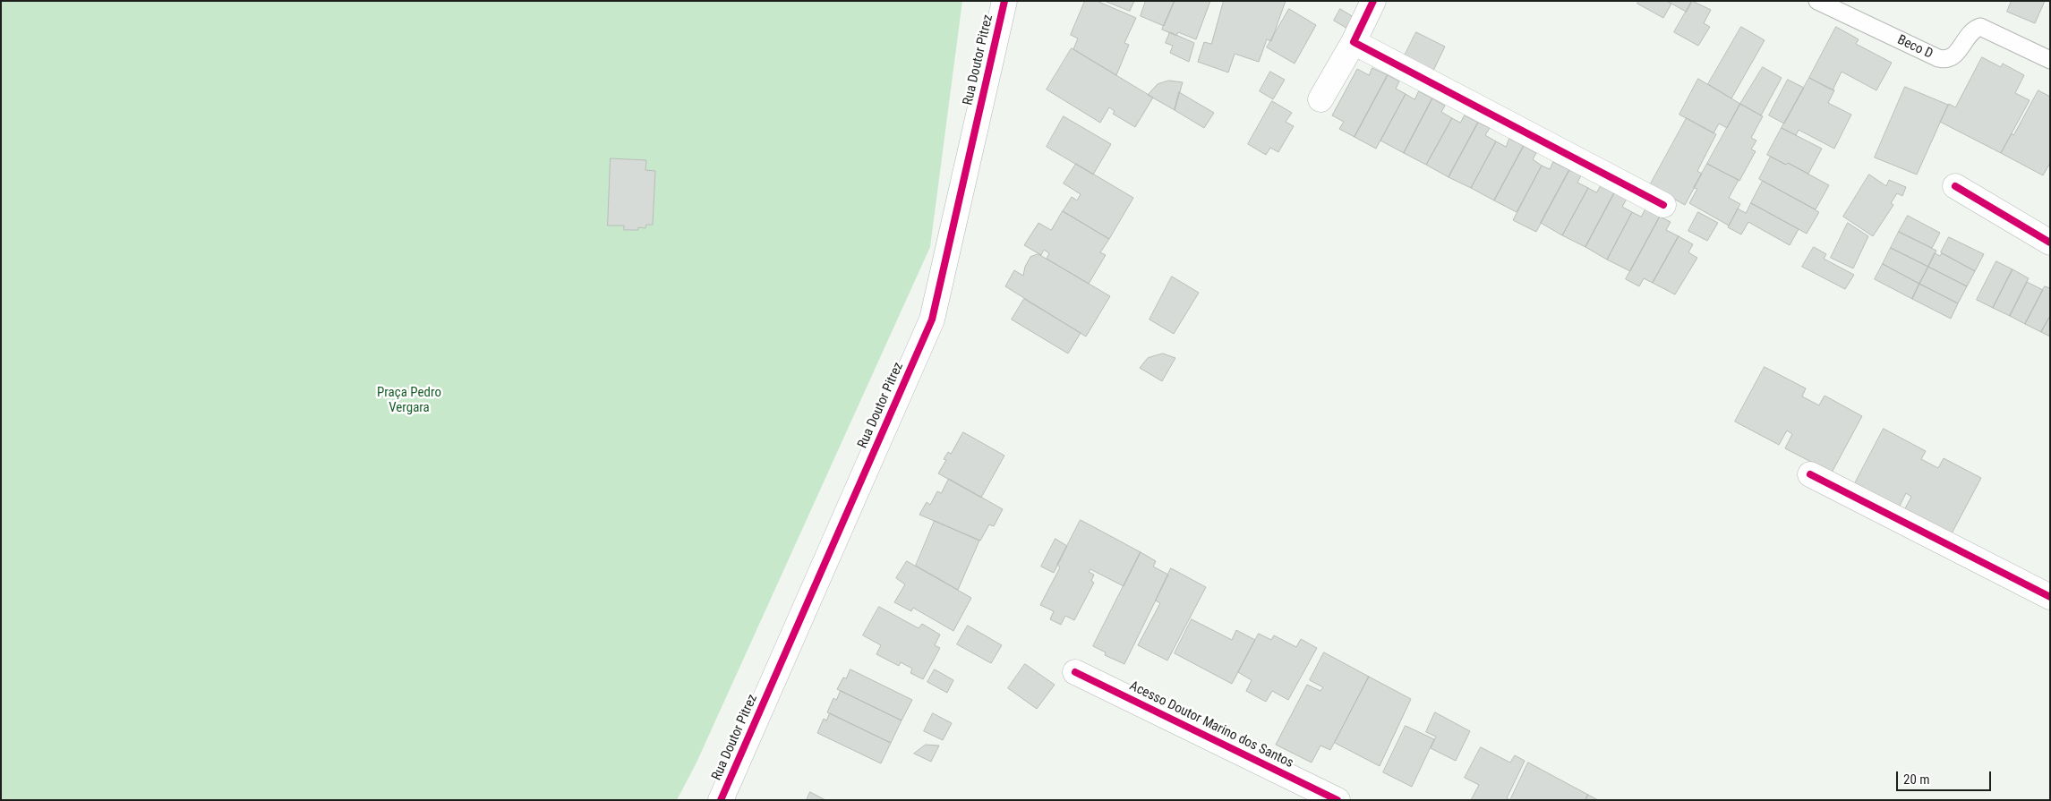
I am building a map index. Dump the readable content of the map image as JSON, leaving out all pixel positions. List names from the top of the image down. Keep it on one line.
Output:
{"streets":{"street":["Rua Doutor Pitrez","Acesso Doutor Marino dos Santos"],"lane":["Beco D"]},"parks":["Praça Pedro Vergara"],"scale_bar":"20 m"}
